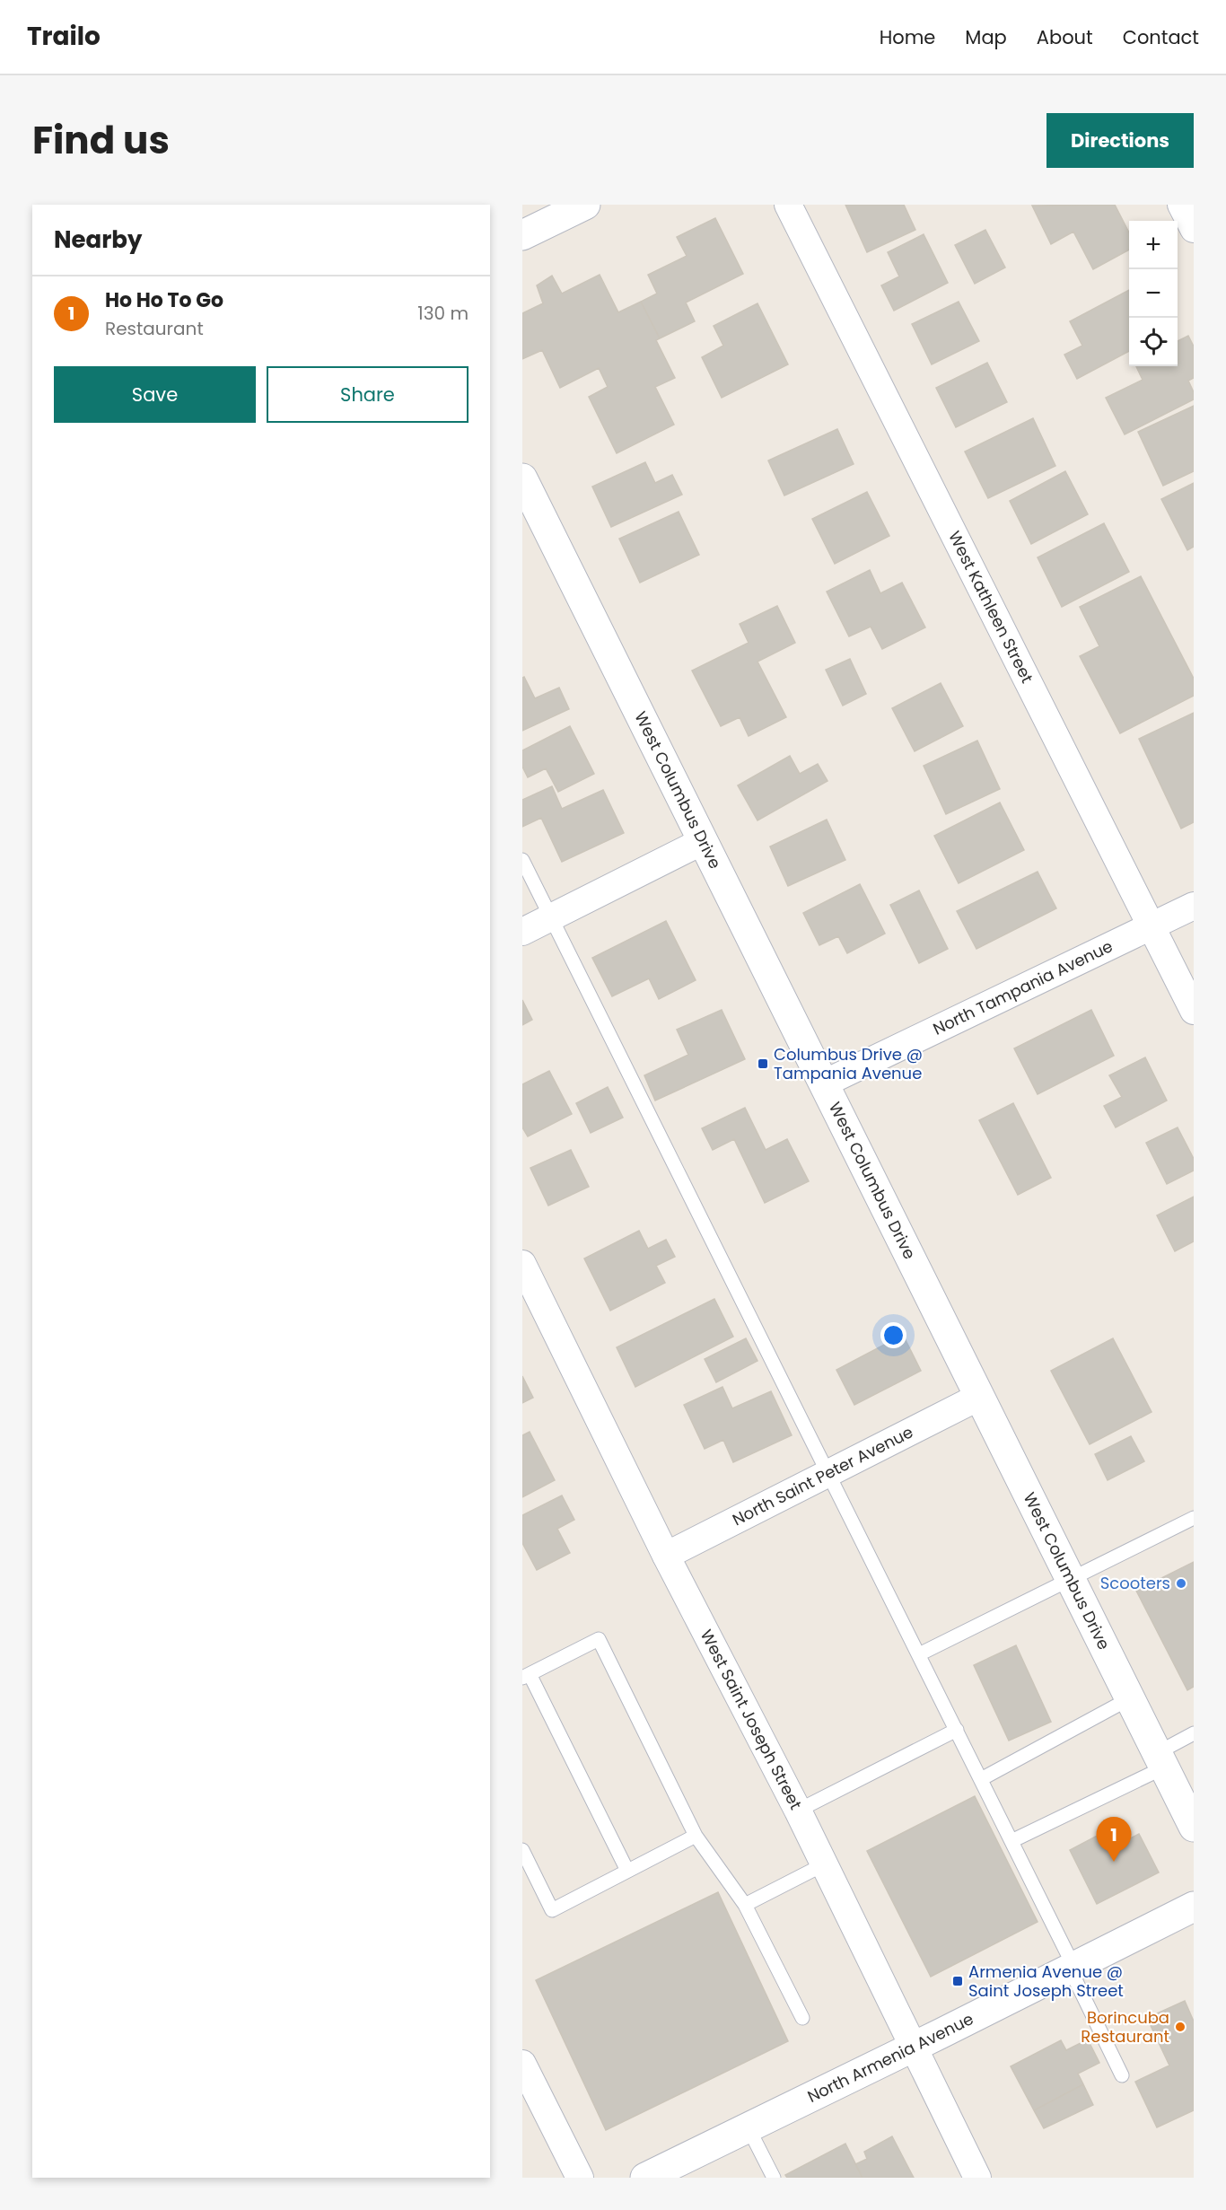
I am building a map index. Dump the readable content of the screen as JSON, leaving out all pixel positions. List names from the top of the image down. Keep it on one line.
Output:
{"streets":{"main road":["West Columbus Drive","North Armenia Avenue"],"street":["West Kathleen Street","North Tampania Avenue","North Saint Peter Avenue","West Saint Joseph Street"]},"crossings":[["West Kathleen Street","North Tampania Avenue"],["West Columbus Drive","North Tampania Avenue"],["West Columbus Drive","North Saint Peter Avenue"],["North Saint Peter Avenue","West Saint Joseph Street"],["West Saint Joseph Street","North Armenia Avenue"]],"places":{"transit":["Columbus Drive @ Tampania Avenue","Armenia Avenue @ Saint Joseph Street"],"other":["Scooters","Borincuba Restaurant"]},"page":{"header":"Trailo","nav":["Home","Map","About","Contact"],"title":"Find us","buttons":["Directions",["Save","Share"]],"heading":"Nearby","map_buttons":["+","−"],"list":[{"mark":"1","name":"Ho Ho To Go","note":"Restaurant","value":"130 m"}],"pins":"1"}}
